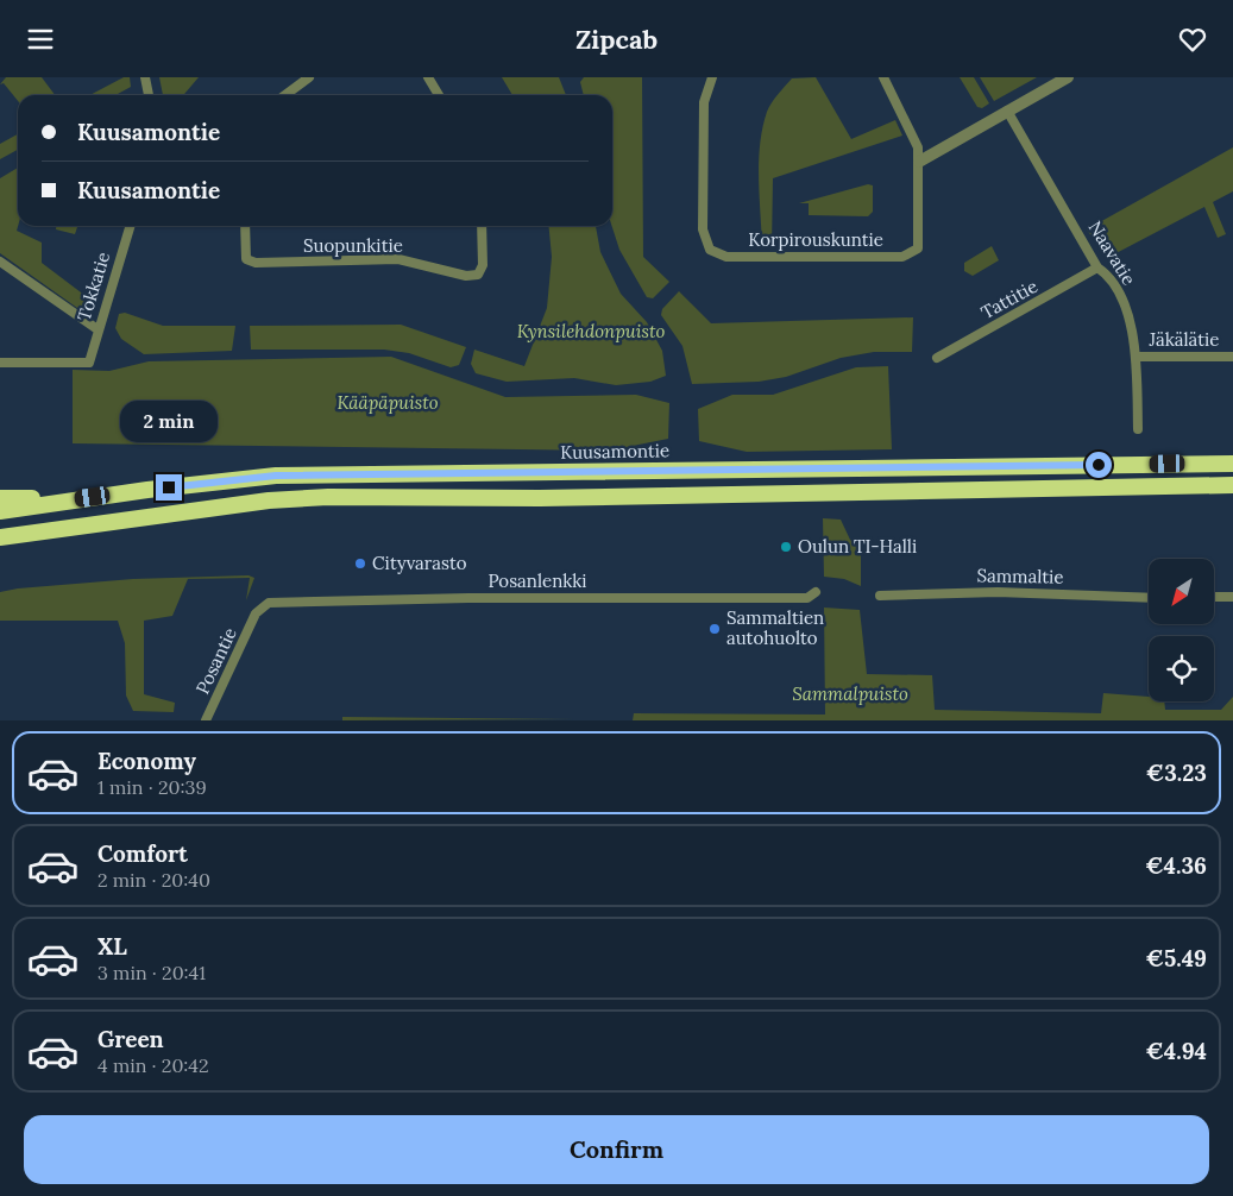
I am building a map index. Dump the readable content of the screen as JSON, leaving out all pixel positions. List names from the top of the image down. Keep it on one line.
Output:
{"streets":{"highway":["Kuusamontie"],"street":["Korpirouskuntie","Suopunkitie","Naavatie","Tokkatie","Tattitie","Jäkälätie","Sammaltie","Posanlenkki","Posantie"]},"crossings":[["Naavatie","Tattitie"],["Naavatie","Jäkälätie"],["Posanlenkki","Posantie"]],"parks":["Kynsilehdonpuisto","Kääpäpuisto","Sammalpuisto"],"places":["Oulun TI-Halli","Cityvarasto","Sammaltien autohuolto"],"north":"bottom left","page":{"header":"Zipcab","banner":["Kuusamontie","Kuusamontie"],"bubble":"2 min","list":[{"name":"Economy","note":"1 min · 20:39","value":"€3.23"},{"name":"Comfort","note":"2 min · 20:40","value":"€4.36"},{"name":"XL","note":"3 min · 20:41","value":"€5.49"},{"name":"Green","note":"4 min · 20:42","value":"€4.94"}],"buttons":"Confirm"}}
